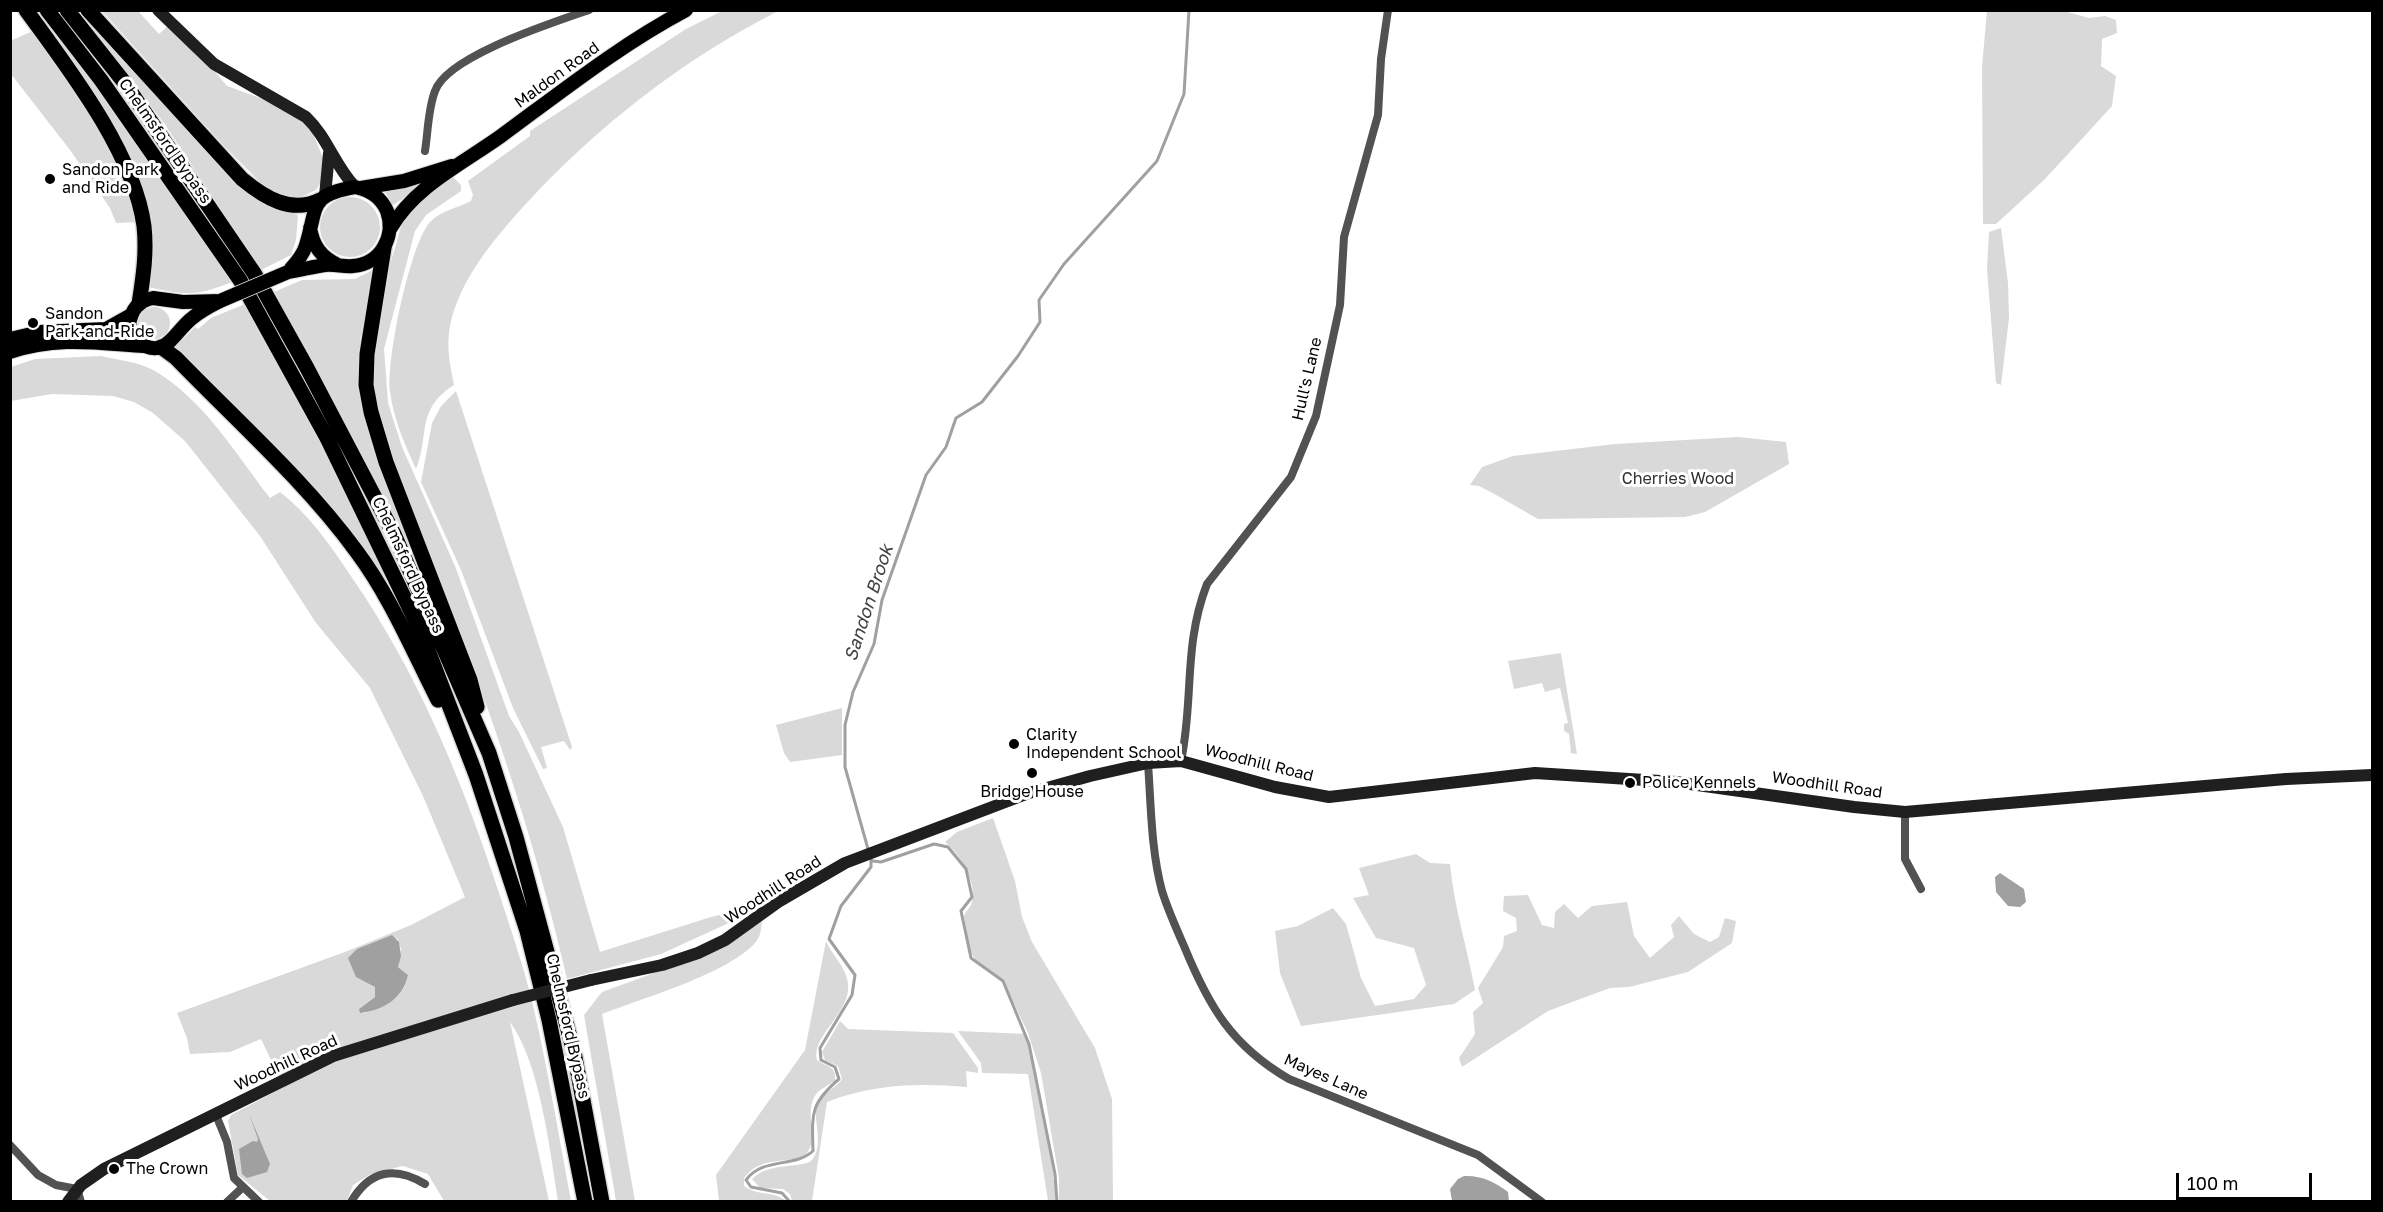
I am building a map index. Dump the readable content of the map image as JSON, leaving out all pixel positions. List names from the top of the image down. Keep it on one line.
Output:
{"streets":{"highway":["Chelmsford Bypass"],"main road":["Maldon Road"],"street":["Hull's Lane","Woodhill Road","Mayes Lane"]},"crossings":[["Hull's Lane","Woodhill Road"],["Woodhill Road","Mayes Lane"]],"water":["Sandon Brook"],"parks":["Cherries Wood"],"places":["Sandon Park and Ride","Sandon Park-and-Ride","Clarity Independent School","Bridge House","Police Kennels","The Crown"],"scale_bar":"100 m"}
